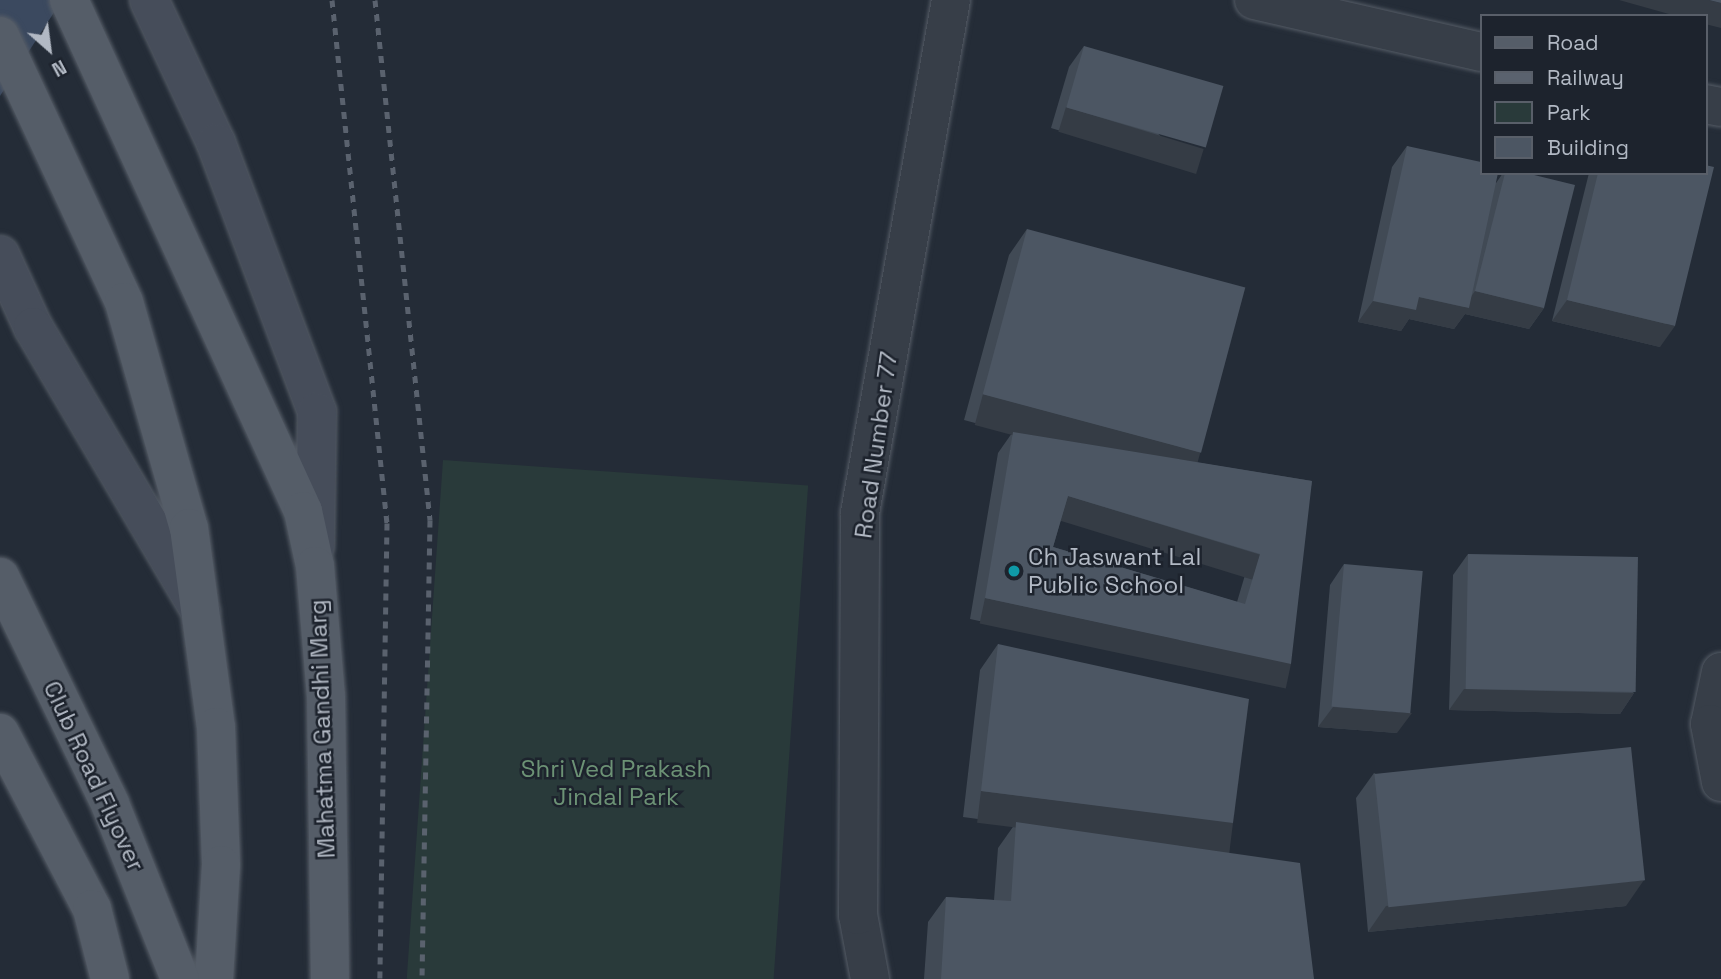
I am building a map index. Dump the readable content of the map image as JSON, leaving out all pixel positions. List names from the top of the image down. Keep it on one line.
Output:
{"streets":{"main road":["Mahatma Gandhi Marg","Club Road Flyover"],"street":["Road Number 77"]},"parks":["Shri Ved Prakash Jindal Park"],"places":["Ch Jaswant Lal Public School"],"legend":["Road","Railway","Park","Building"],"north":"bottom right"}
